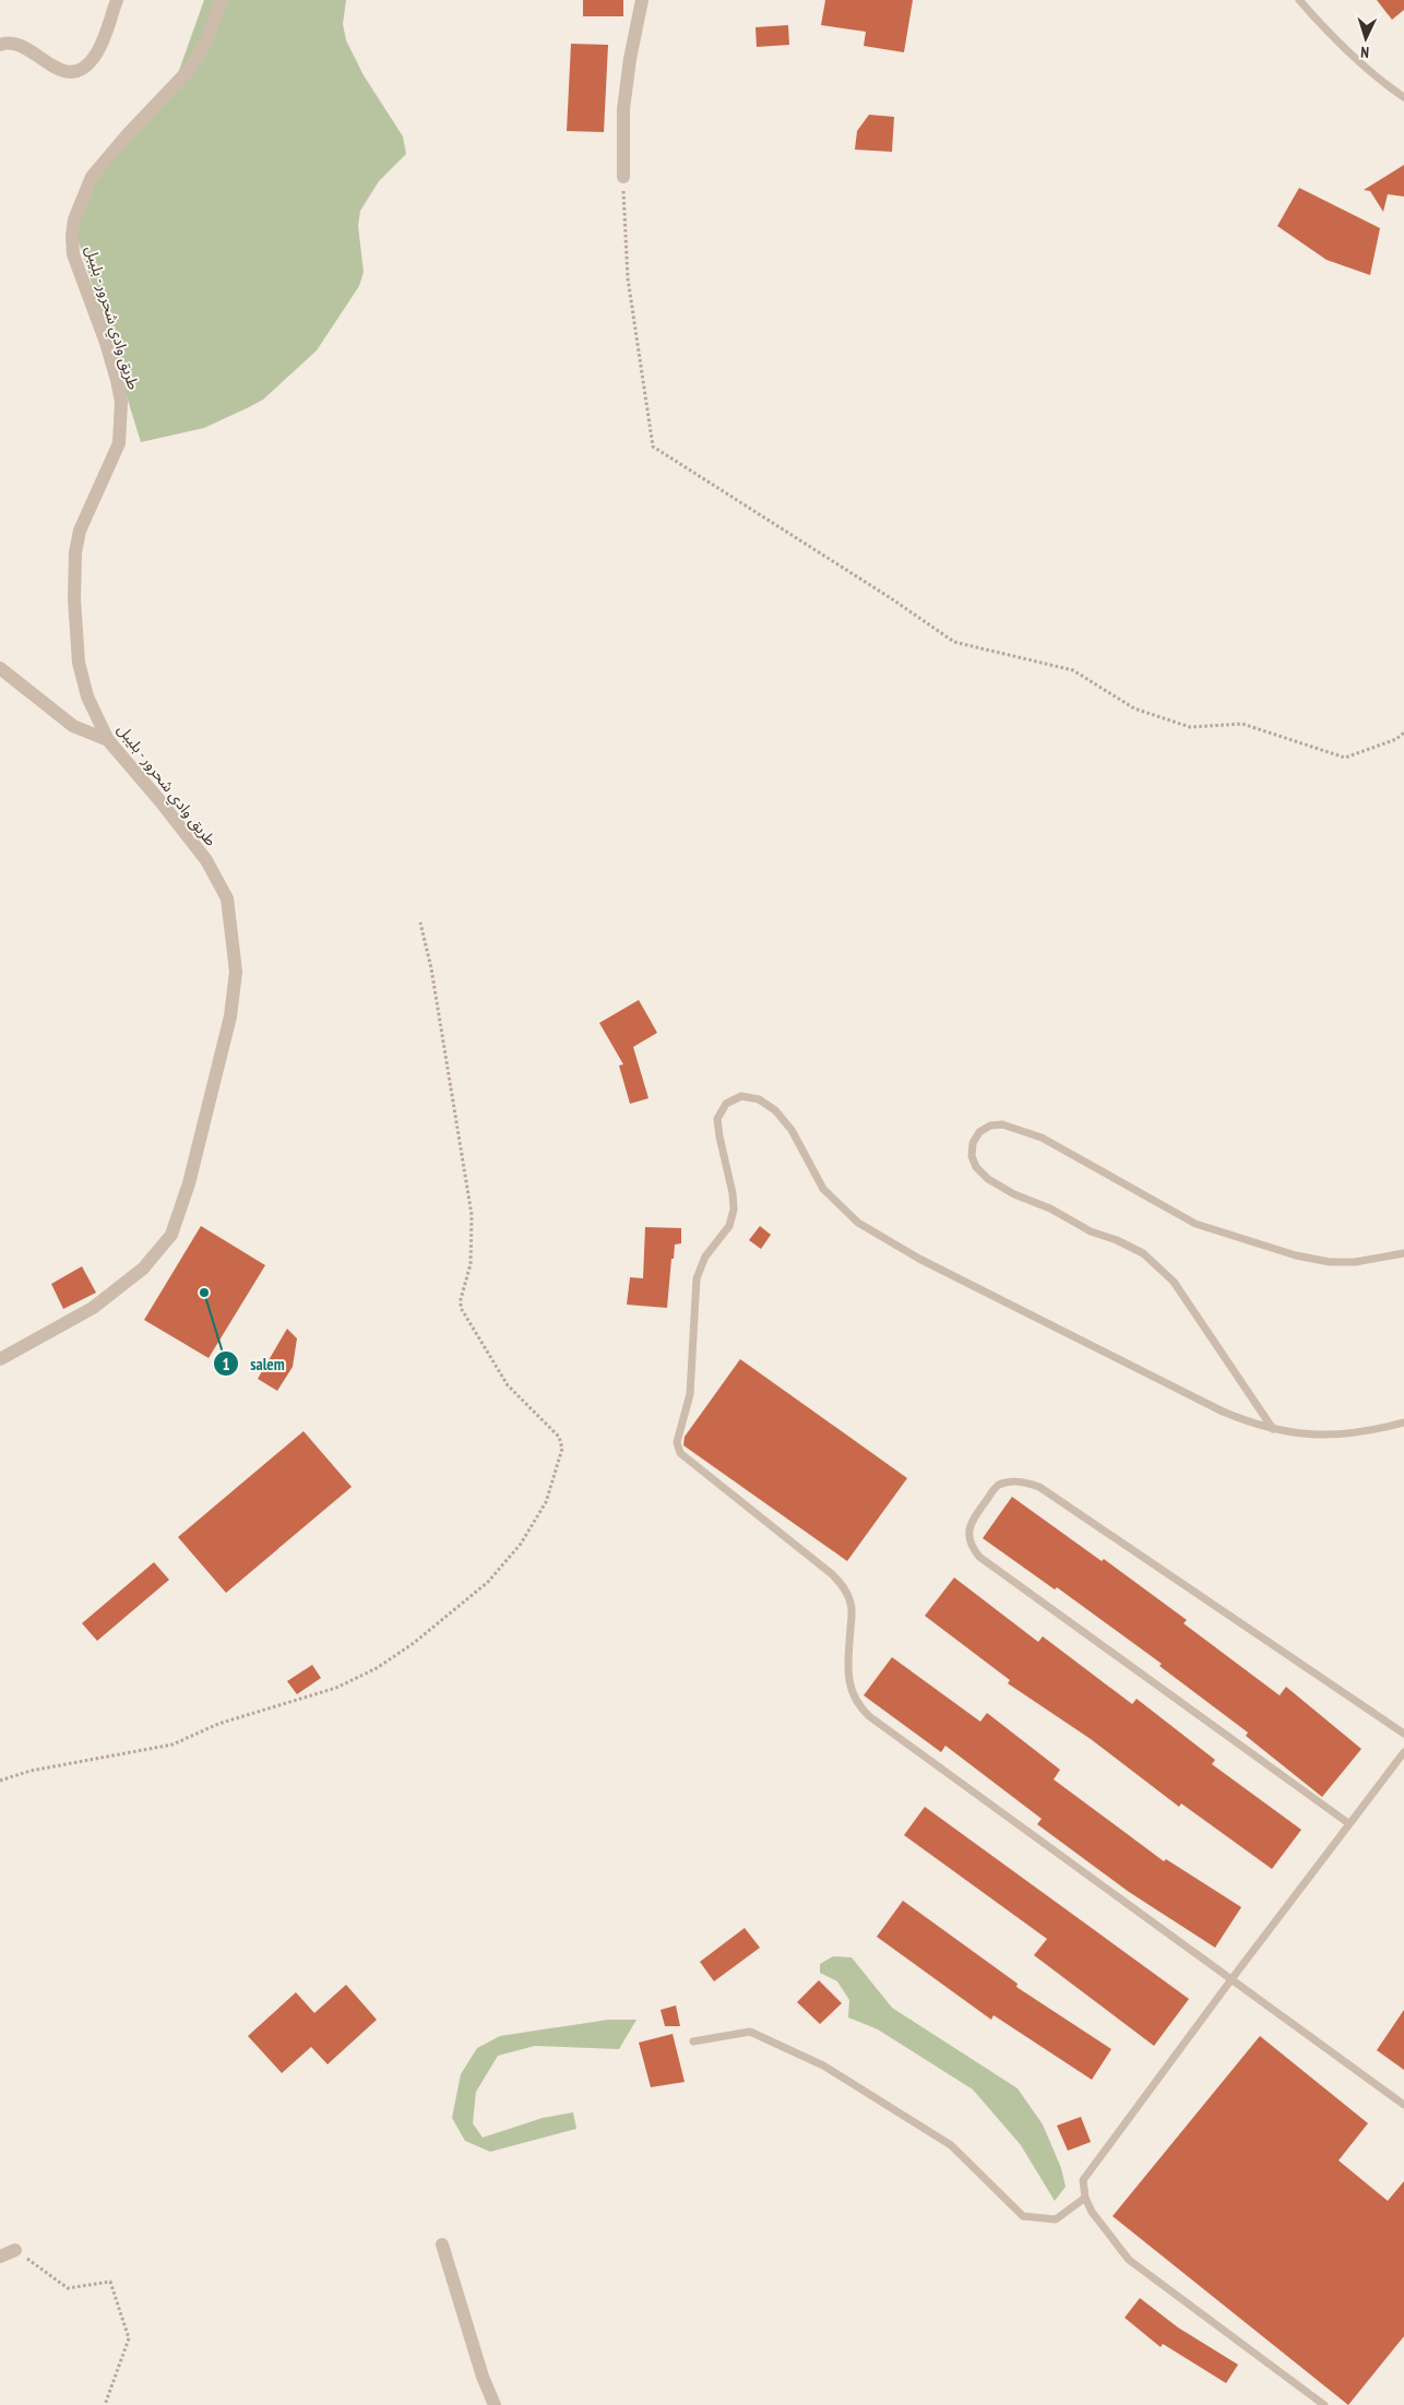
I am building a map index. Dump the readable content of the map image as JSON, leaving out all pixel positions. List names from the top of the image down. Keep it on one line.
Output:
{"streets":{"street":["طريق وادي شحرور - بليبل"]},"places":["salem"],"north":"bottom"}
